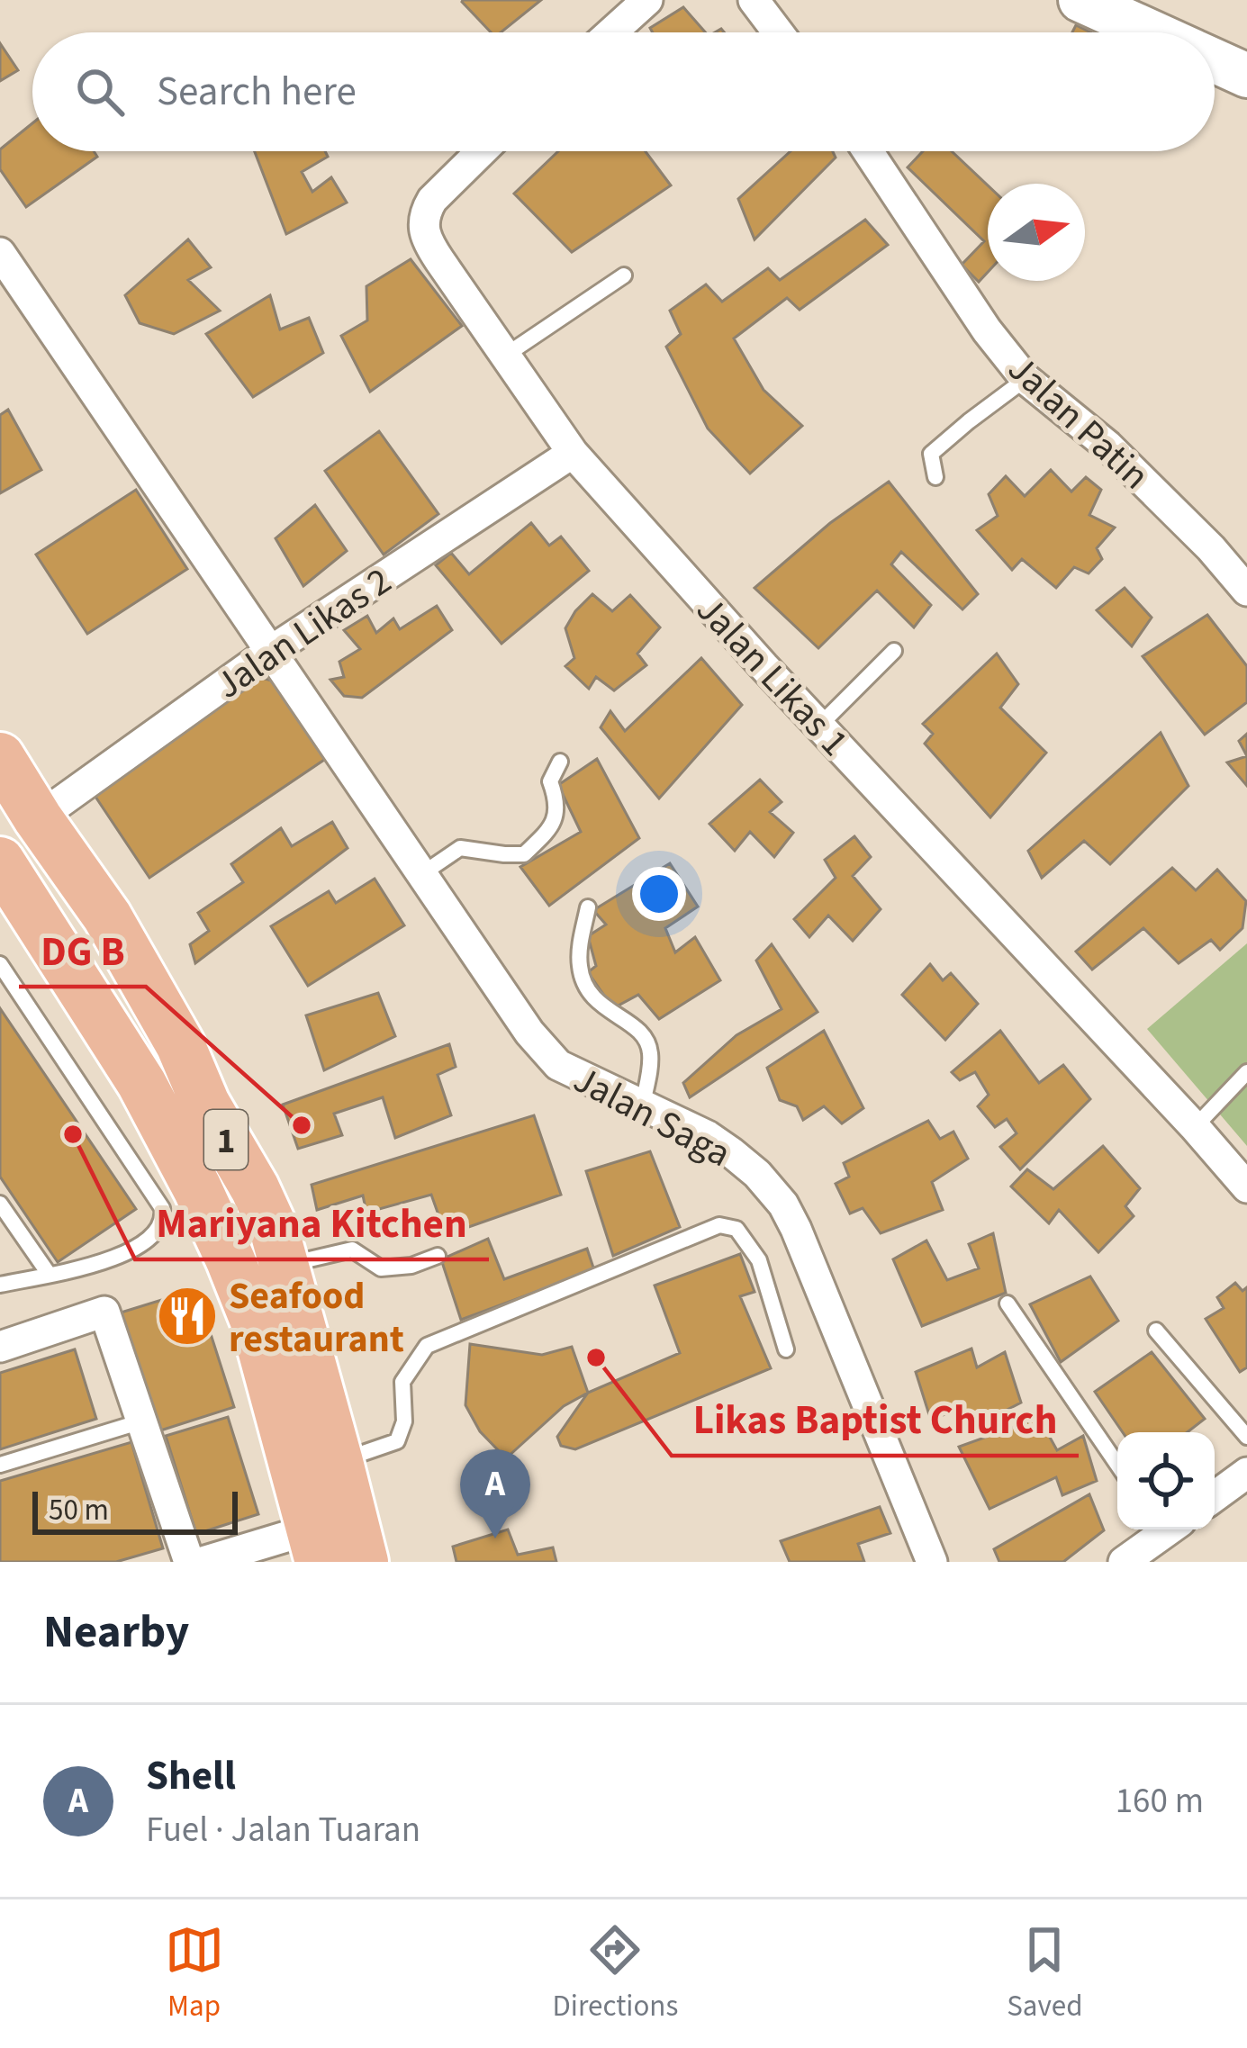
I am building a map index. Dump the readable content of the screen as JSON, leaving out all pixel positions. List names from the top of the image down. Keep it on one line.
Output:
{"streets":{"main road":["1"],"street":["Jalan Patin","Jalan Likas 2","Jalan Likas 1","Jalan Saga"]},"crossings":[["Jalan Likas 2","Jalan Likas 1"],["Jalan Likas 2","Jalan Saga"],["Jalan Likas 2","1"]],"places":{"other":["DG B","Mariyana Kitchen","Likas Baptist Church"],"restaurant":["Seafood restaurant"]},"scale_bar":"50 m","north":"right","page":{"search":"Search here","pins":"A","scale":"50 m","heading":"Nearby","list":[{"mark":"A","name":"Shell","note":"Fuel · Jalan Tuaran","value":"160 m"}],"nav":["Map","Directions","Saved"]}}
